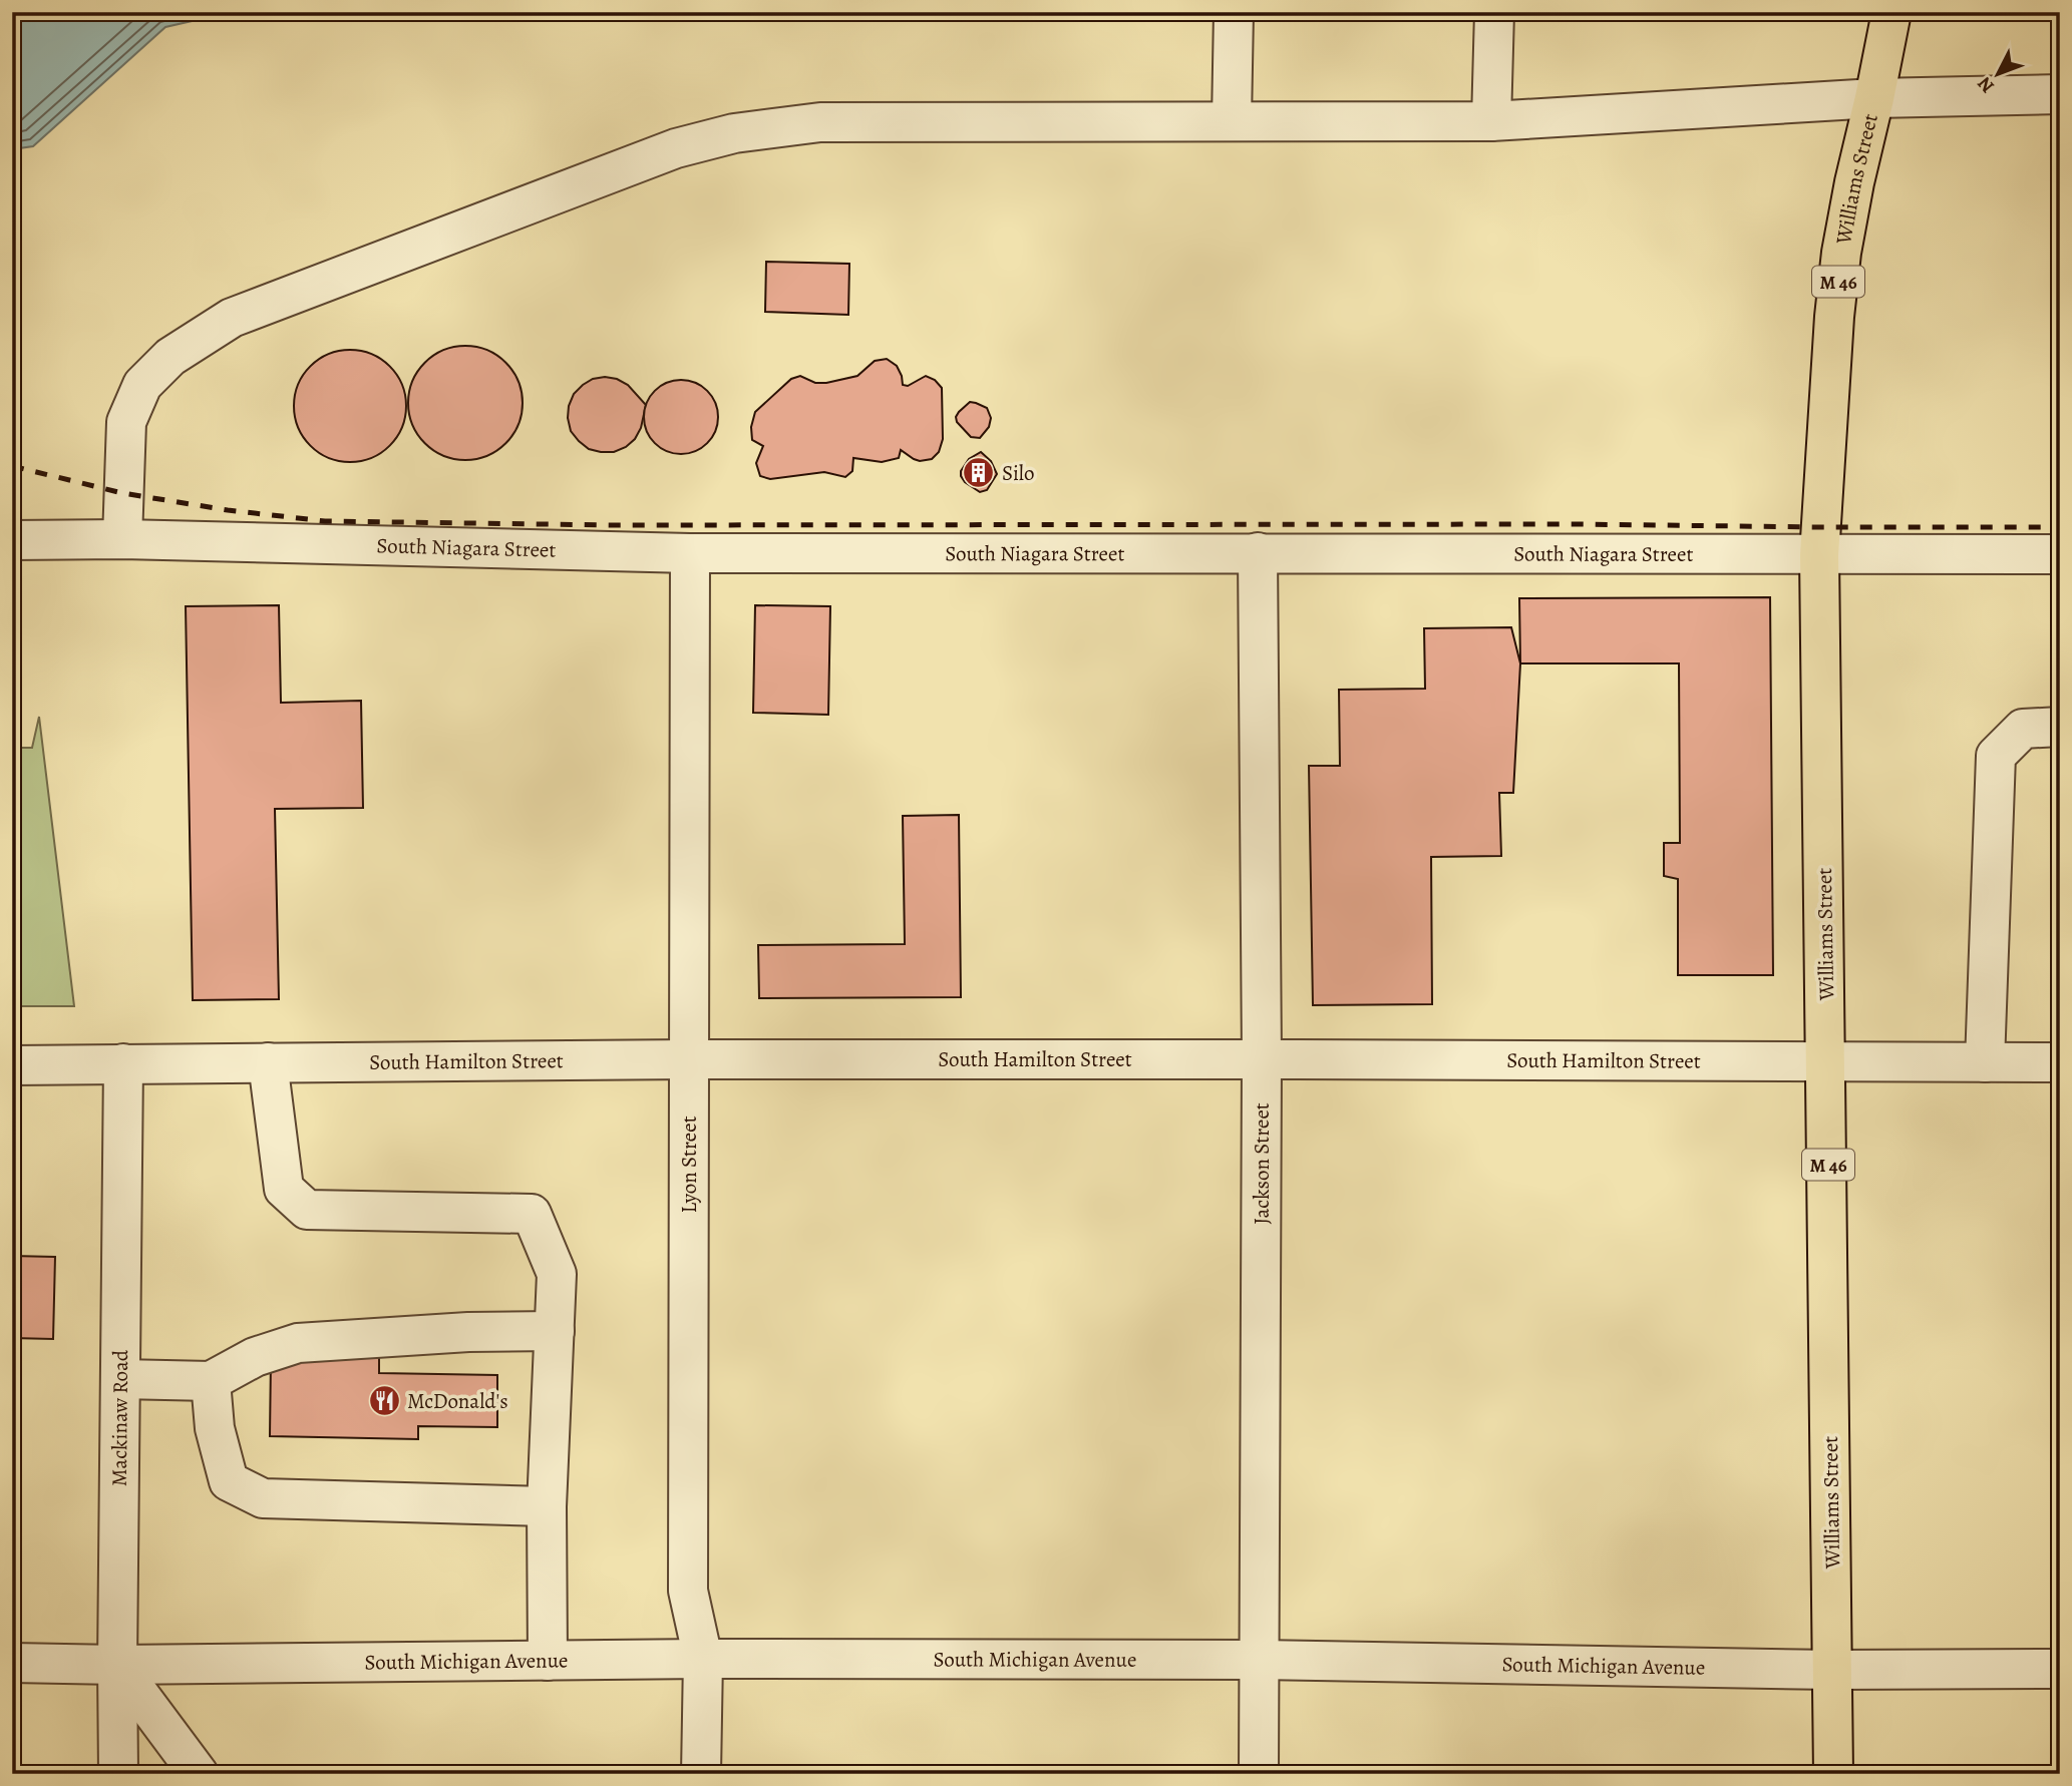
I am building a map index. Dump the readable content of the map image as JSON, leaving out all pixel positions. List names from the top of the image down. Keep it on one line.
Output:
{"streets":{"highway":["Williams Street","M 46"],"street":["South Niagara Street","South Hamilton Street","Jackson Street","Lyon Street","Mackinaw Road","South Michigan Avenue"]},"crossings":[["Williams Street","South Niagara Street"],["Williams Street","South Hamilton Street"],["Williams Street","South Michigan Avenue"],["South Niagara Street","Jackson Street"],["South Niagara Street","Lyon Street"],["South Hamilton Street","Jackson Street"],["South Hamilton Street","Lyon Street"],["South Hamilton Street","Mackinaw Road"],["Jackson Street","South Michigan Avenue"],["Lyon Street","South Michigan Avenue"],["Mackinaw Road","South Michigan Avenue"]],"places":{"building":["Silo"],"restaurant":["McDonald's"]},"north":"bottom left"}
